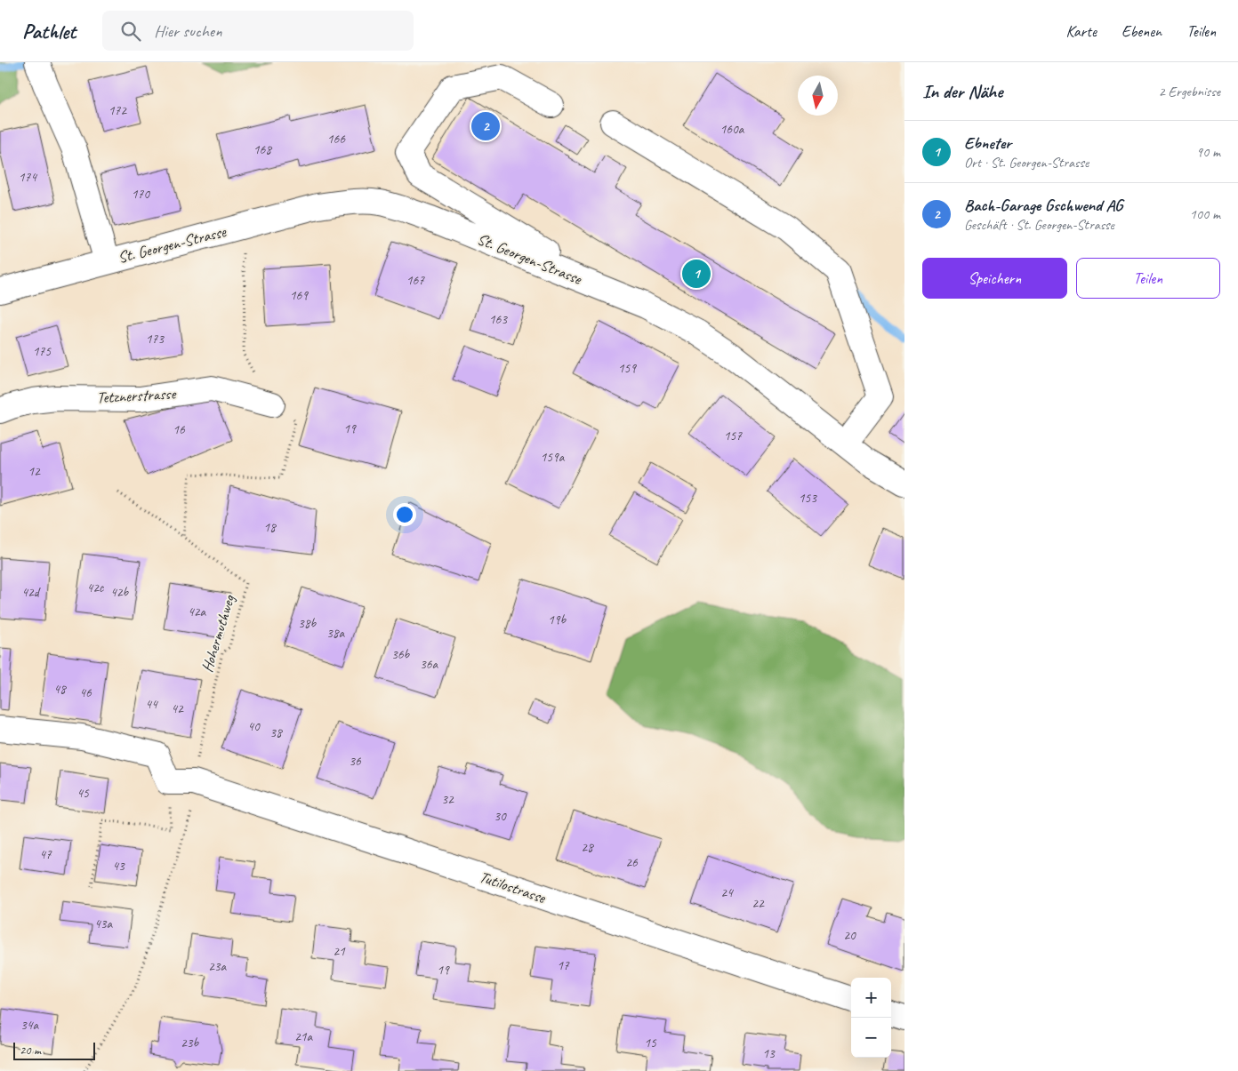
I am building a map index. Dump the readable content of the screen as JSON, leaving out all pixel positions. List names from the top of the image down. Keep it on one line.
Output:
{"streets":{"street":["St. Georgen-Strasse","Tetznerstrasse","Tutilostrasse"],"path":["Hohermuthweg"]},"house_numbers":["172","160a","166","168","174","170","167","169","163","173","175","159","19","16","157","159a","12","153","18","42c","42d","42b","42a","19b","38b","38a","36b","36a","48","46","44","42","40","38","36","45","32","30","28","47","26","43","24","22","43a","20","21","17","23a","19","34a","21a","23b","15","13"],"scale_bar":"20 m","north":"bottom","page":{"header":"Pathlet","search":"Hier suchen","nav":["Karte","Ebenen","Teilen"],"heading":["In der Nähe","2 Ergebnisse"],"pins":["2","1"],"list":[{"mark":"1","name":"Ebneter","note":"Ort · St. Georgen-Strasse","value":"90 m"},{"mark":"2","name":"Bach-Garage Gschwend AG","note":"Geschäft · St. Georgen-Strasse","value":"100 m"}],"buttons":["Speichern","Teilen"],"map_buttons":["+","−"],"scale":"20 m"}}
